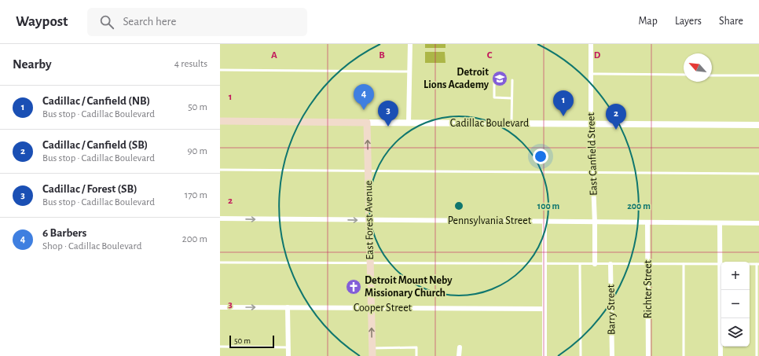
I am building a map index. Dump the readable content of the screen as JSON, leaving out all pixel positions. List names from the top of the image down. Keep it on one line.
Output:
{"streets":{"main road":["Cadillac Boulevard","East Forest Avenue"],"street":["East Canfield Street","Pennsylvania Street","Richter Street","Cooper Street","Barry Street"]},"crossings":[["Cadillac Boulevard","East Canfield Street"],["Cadillac Boulevard","East Forest Avenue"],["East Canfield Street","Pennsylvania Street"],["East Forest Avenue","Pennsylvania Street"],["East Forest Avenue","Cooper Street"],["Pennsylvania Street","Richter Street"]],"one_way":["East Forest Avenue"],"places":{"school or university":["Detroit Lions Academy"],"church":["Detroit Mount Neby Missionary Church"]},"scale_bar":"50 m","north":"top left","page":{"header":"Waypost","search":"Search here","nav":["Map","Layers","Share"],"heading":["Nearby","4 results"],"pins":["4","1","3","2"],"list":[{"mark":"1","name":"Cadillac / Canfield (NB)","note":"Bus stop · Cadillac Boulevard","value":"50 m"},{"mark":"2","name":"Cadillac / Canfield (SB)","note":"Bus stop · Cadillac Boulevard","value":"90 m"},{"mark":"3","name":"Cadillac / Forest (SB)","note":"Bus stop · Cadillac Boulevard","value":"170 m"},{"mark":"4","name":"6 Barbers","note":"Shop · Cadillac Boulevard","value":"200 m"}],"map_buttons":["+","−"],"scale":"50 m"},"grid":{"columns":["A","B","C","D"],"rows":["1","2","3"]},"rings":["100 m","200 m"]}
